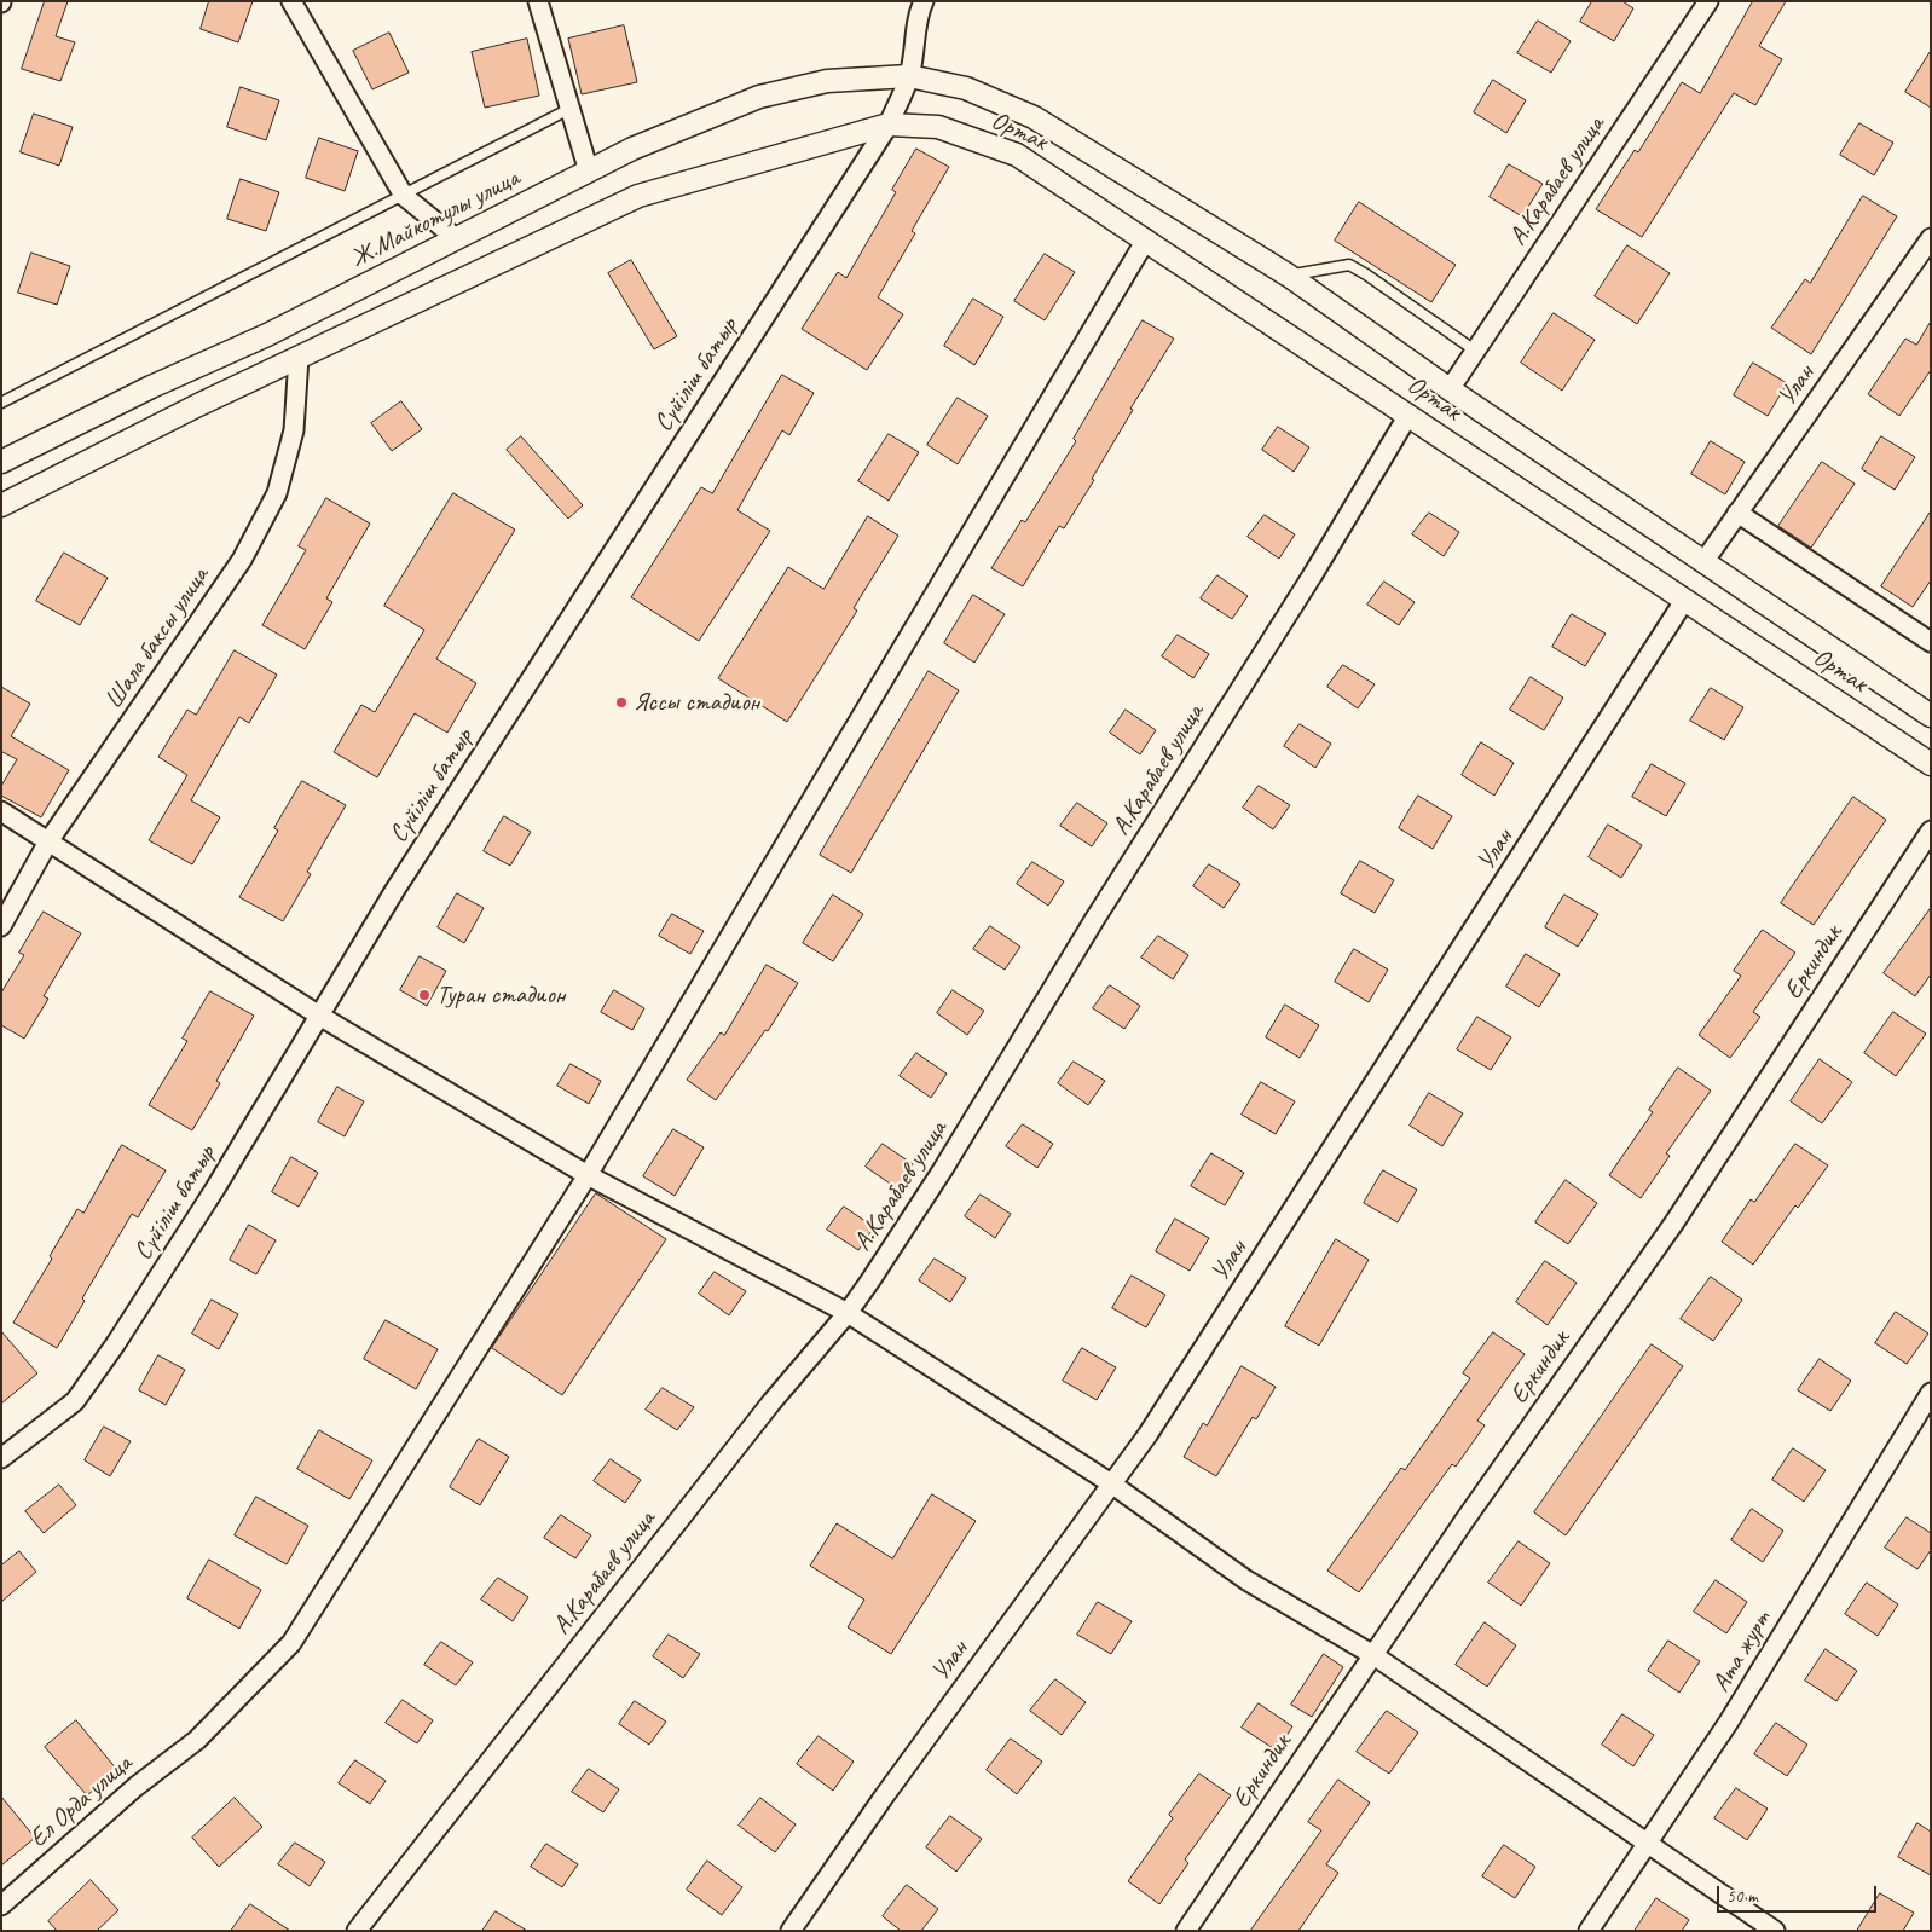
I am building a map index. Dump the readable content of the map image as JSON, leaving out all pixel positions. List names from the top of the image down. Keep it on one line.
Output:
{"streets":{"street":["Ортак","А.Карабаев улица","Ж.Майкотулы улица","Сүйіліш батыр","Улан","Шала баксы улица","Еркиндик","Ата журт","Ел Орда улица"]},"crossings":[["Ортак","А.Карабаев улица"],["Ортак","Ж.Майкотулы улица"],["Ортак","Сүйіліш батыр"],["Ортак","Улан"],["Ортак","Ел Орда улица"],["Ж.Майкотулы улица","Сүйіліш батыр"]],"places":["Яссы стадион","Туран стадион"],"scale_bar":"50 m"}
